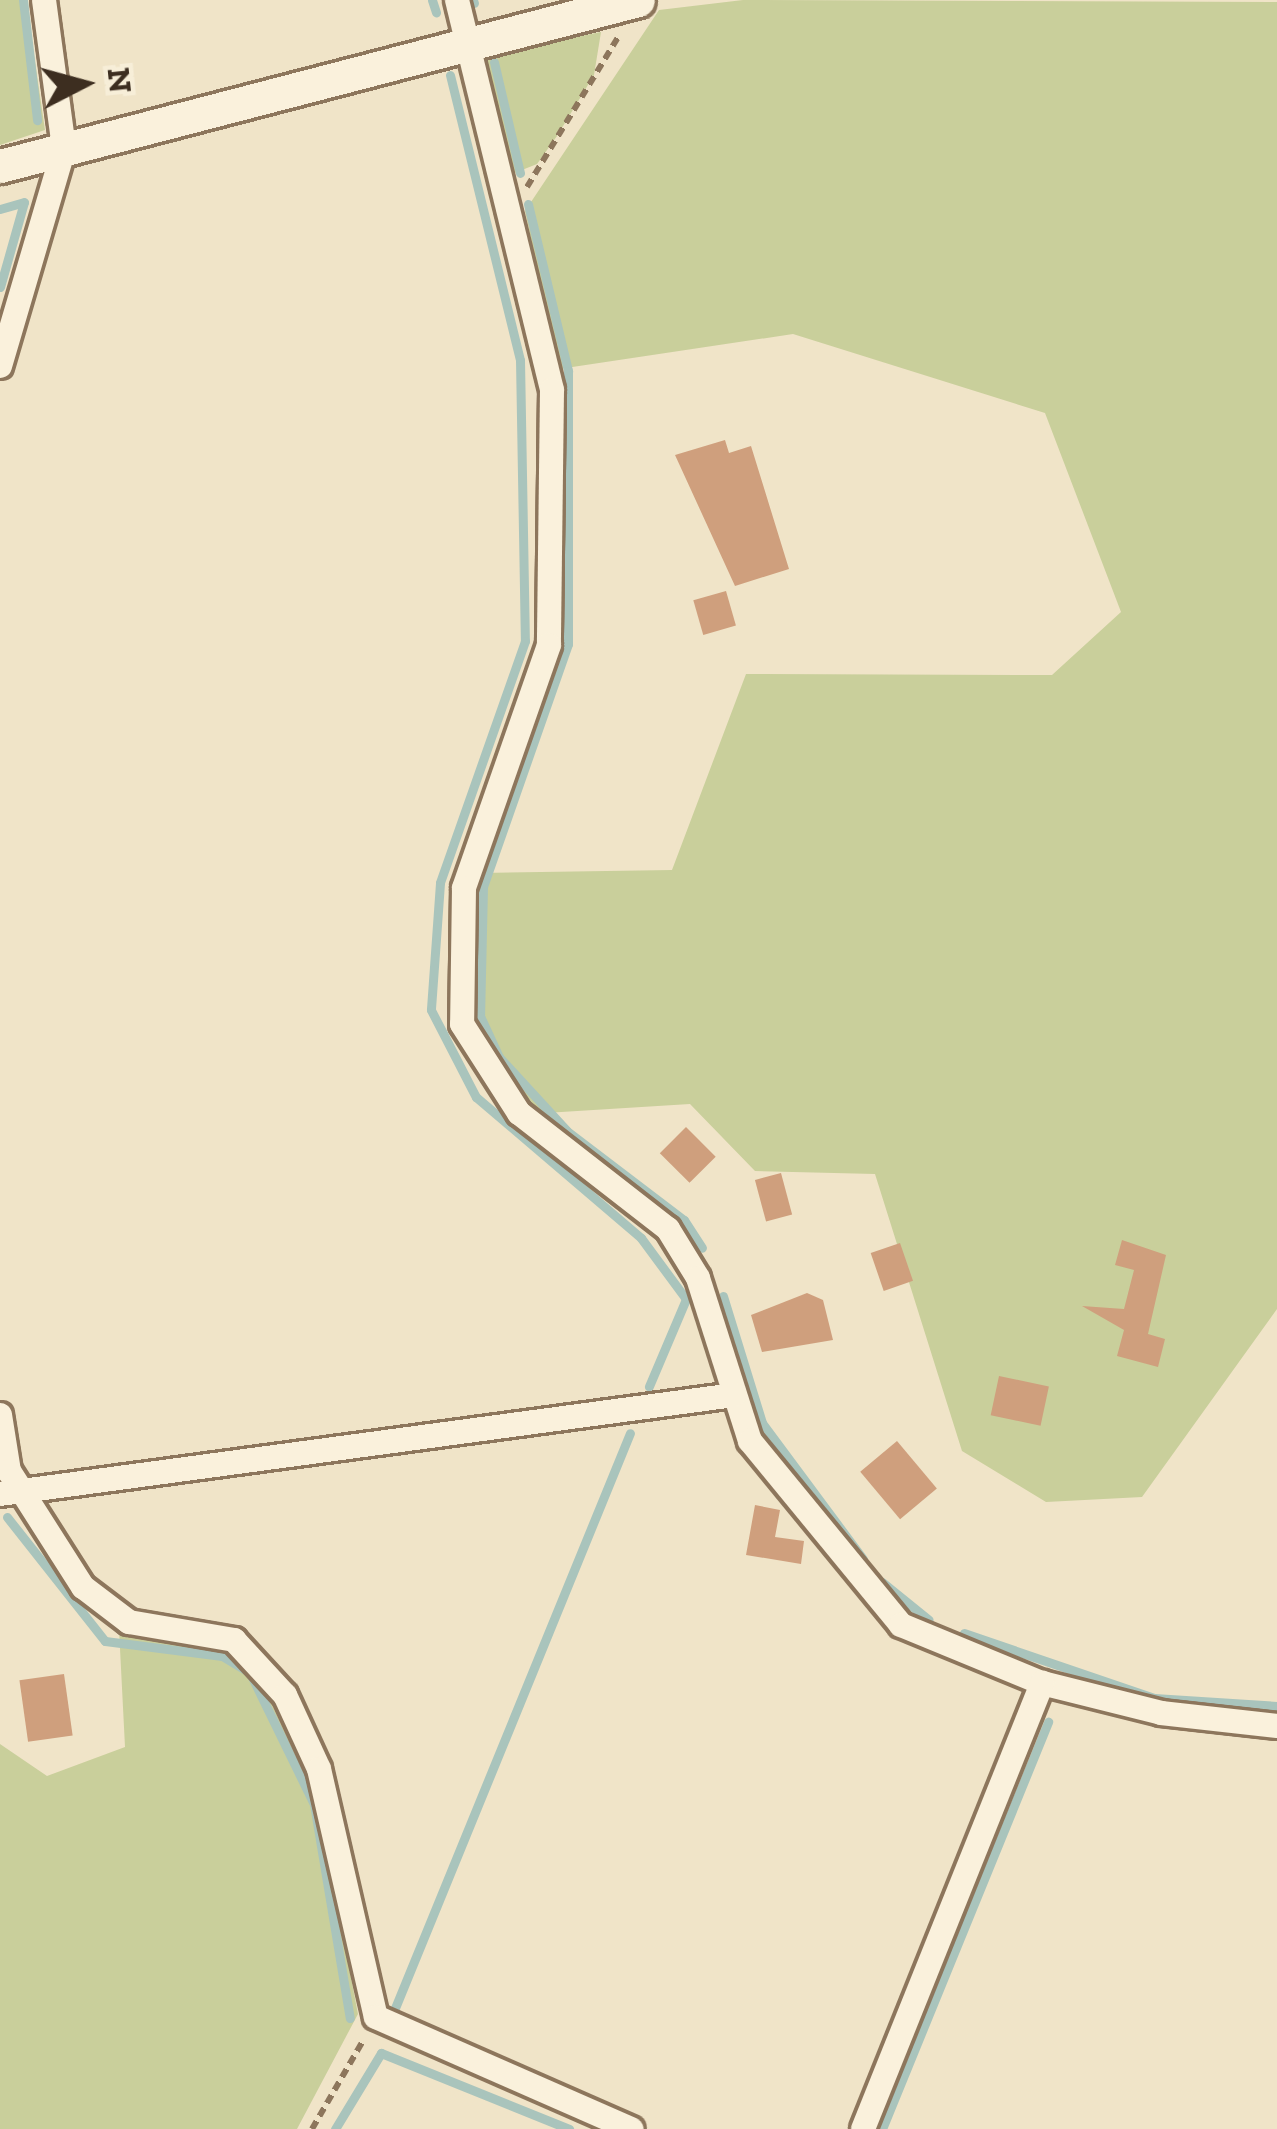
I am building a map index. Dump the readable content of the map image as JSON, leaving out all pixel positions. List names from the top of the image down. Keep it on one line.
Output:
{"north":"right"}
